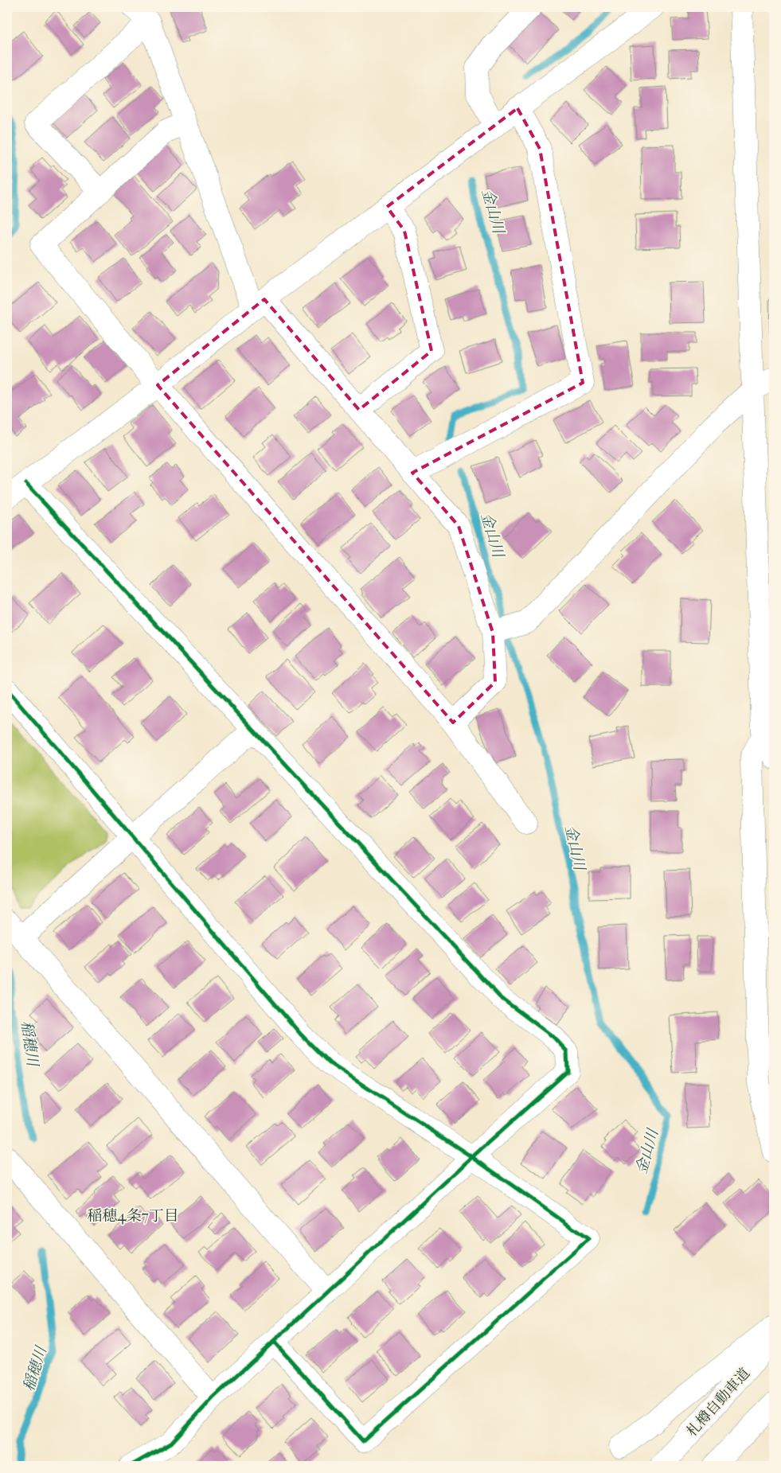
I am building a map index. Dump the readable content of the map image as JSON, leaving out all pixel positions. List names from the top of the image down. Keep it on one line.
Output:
{"streets":{"main road":["札樽自動車道"]},"districts":["稲穂4条7丁目"],"water":["金山川","稲穂川"]}
